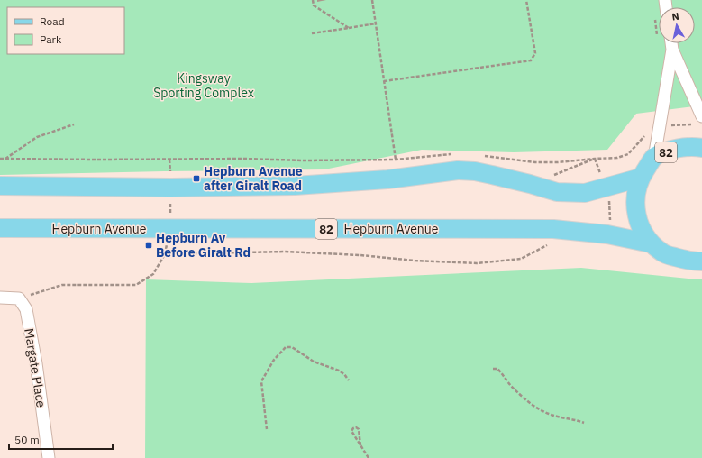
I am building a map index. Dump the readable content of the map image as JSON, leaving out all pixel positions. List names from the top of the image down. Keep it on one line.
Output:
{"streets":{"main road":["82","Hepburn Avenue"],"street":["Margate Place"]},"crossings":[["82","Hepburn Avenue"]],"parks":["Kingsway Sporting Complex"],"places":{"transit":["Hepburn Avenue after Giralt Road","Hepburn Av Before Giralt Rd"]},"legend":["Road","Park"],"scale_bar":"50 m","north":"top"}
